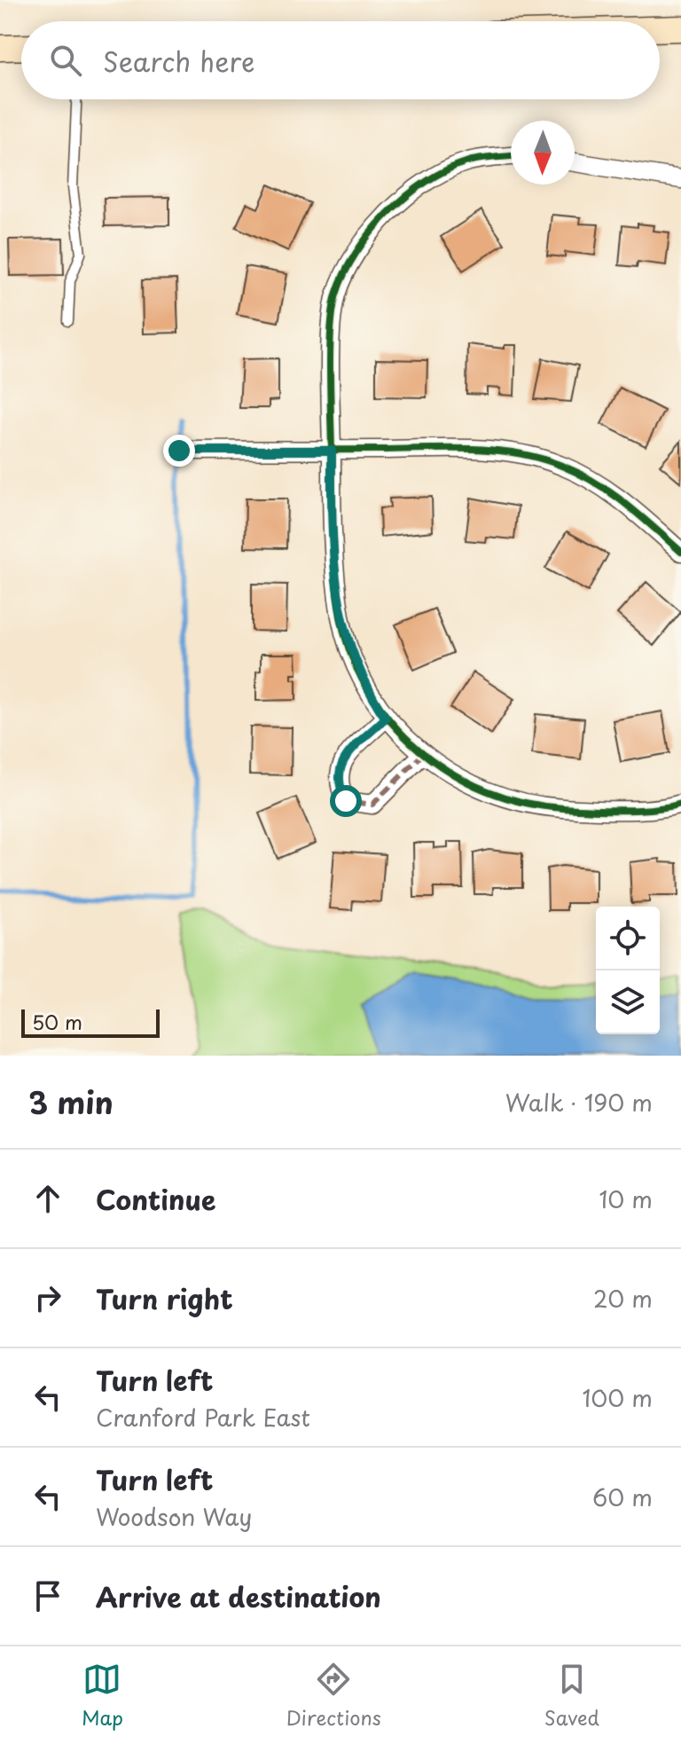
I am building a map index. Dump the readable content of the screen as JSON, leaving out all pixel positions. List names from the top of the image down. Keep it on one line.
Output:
{"scale_bar":"50 m","north":"bottom","page":{"search":"Search here","scale":"50 m","heading":["3 min","Walk · 190 m"],"list":[["Continue","10 m"],["Turn right","20 m"],["Turn left","Cranford Park East","100 m"],["Turn left","Woodson Way","60 m"],"Arrive at destination"],"nav":["Map","Directions","Saved"]}}
